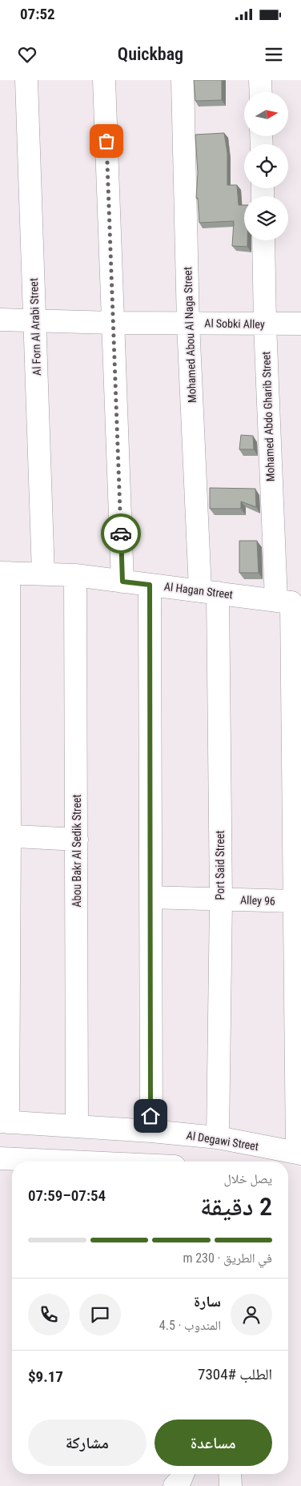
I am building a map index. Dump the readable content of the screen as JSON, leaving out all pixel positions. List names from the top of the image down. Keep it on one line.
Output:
{"streets":{"street":["Al Sobki Alley","Al Forn Al Arabi Street","Mohamed Abou Al Naga Street","Mohamed Abdo Gharib Street","Al Hagan Street","Abou Bakr Al Sedik Street","Port Said Street","Alley 96","Al Degawi Street"]},"crossings":[["Al Sobki Alley","Al Forn Al Arabi Street"],["Al Sobki Alley","Mohamed Abou Al Naga Street"],["Al Sobki Alley","Mohamed Abdo Gharib Street"],["Al Forn Al Arabi Street","Al Hagan Street"],["Mohamed Abou Al Naga Street","Al Hagan Street"],["Mohamed Abou Al Naga Street","Port Said Street"],["Mohamed Abdo Gharib Street","Al Hagan Street"],["Mohamed Abdo Gharib Street","Alley 96"],["Mohamed Abdo Gharib Street","Al Degawi Street"],["Al Hagan Street","Abou Bakr Al Sedik Street"],["Al Hagan Street","Port Said Street"],["Abou Bakr Al Sedik Street","Al Degawi Street"],["Port Said Street","Alley 96"],["Port Said Street","Al Degawi Street"]],"north":"right","page":{"status":"07:52","header":"Quickbag","heading":["2 دقيقة","يصل خلال","07:54–07:59"],"panel":["سارة","المندوب · 4.5","الطلب #7304","$9.17"],"bar":"في الطريق · 230 m","buttons":["مساعدة","مشاركة"]}}
